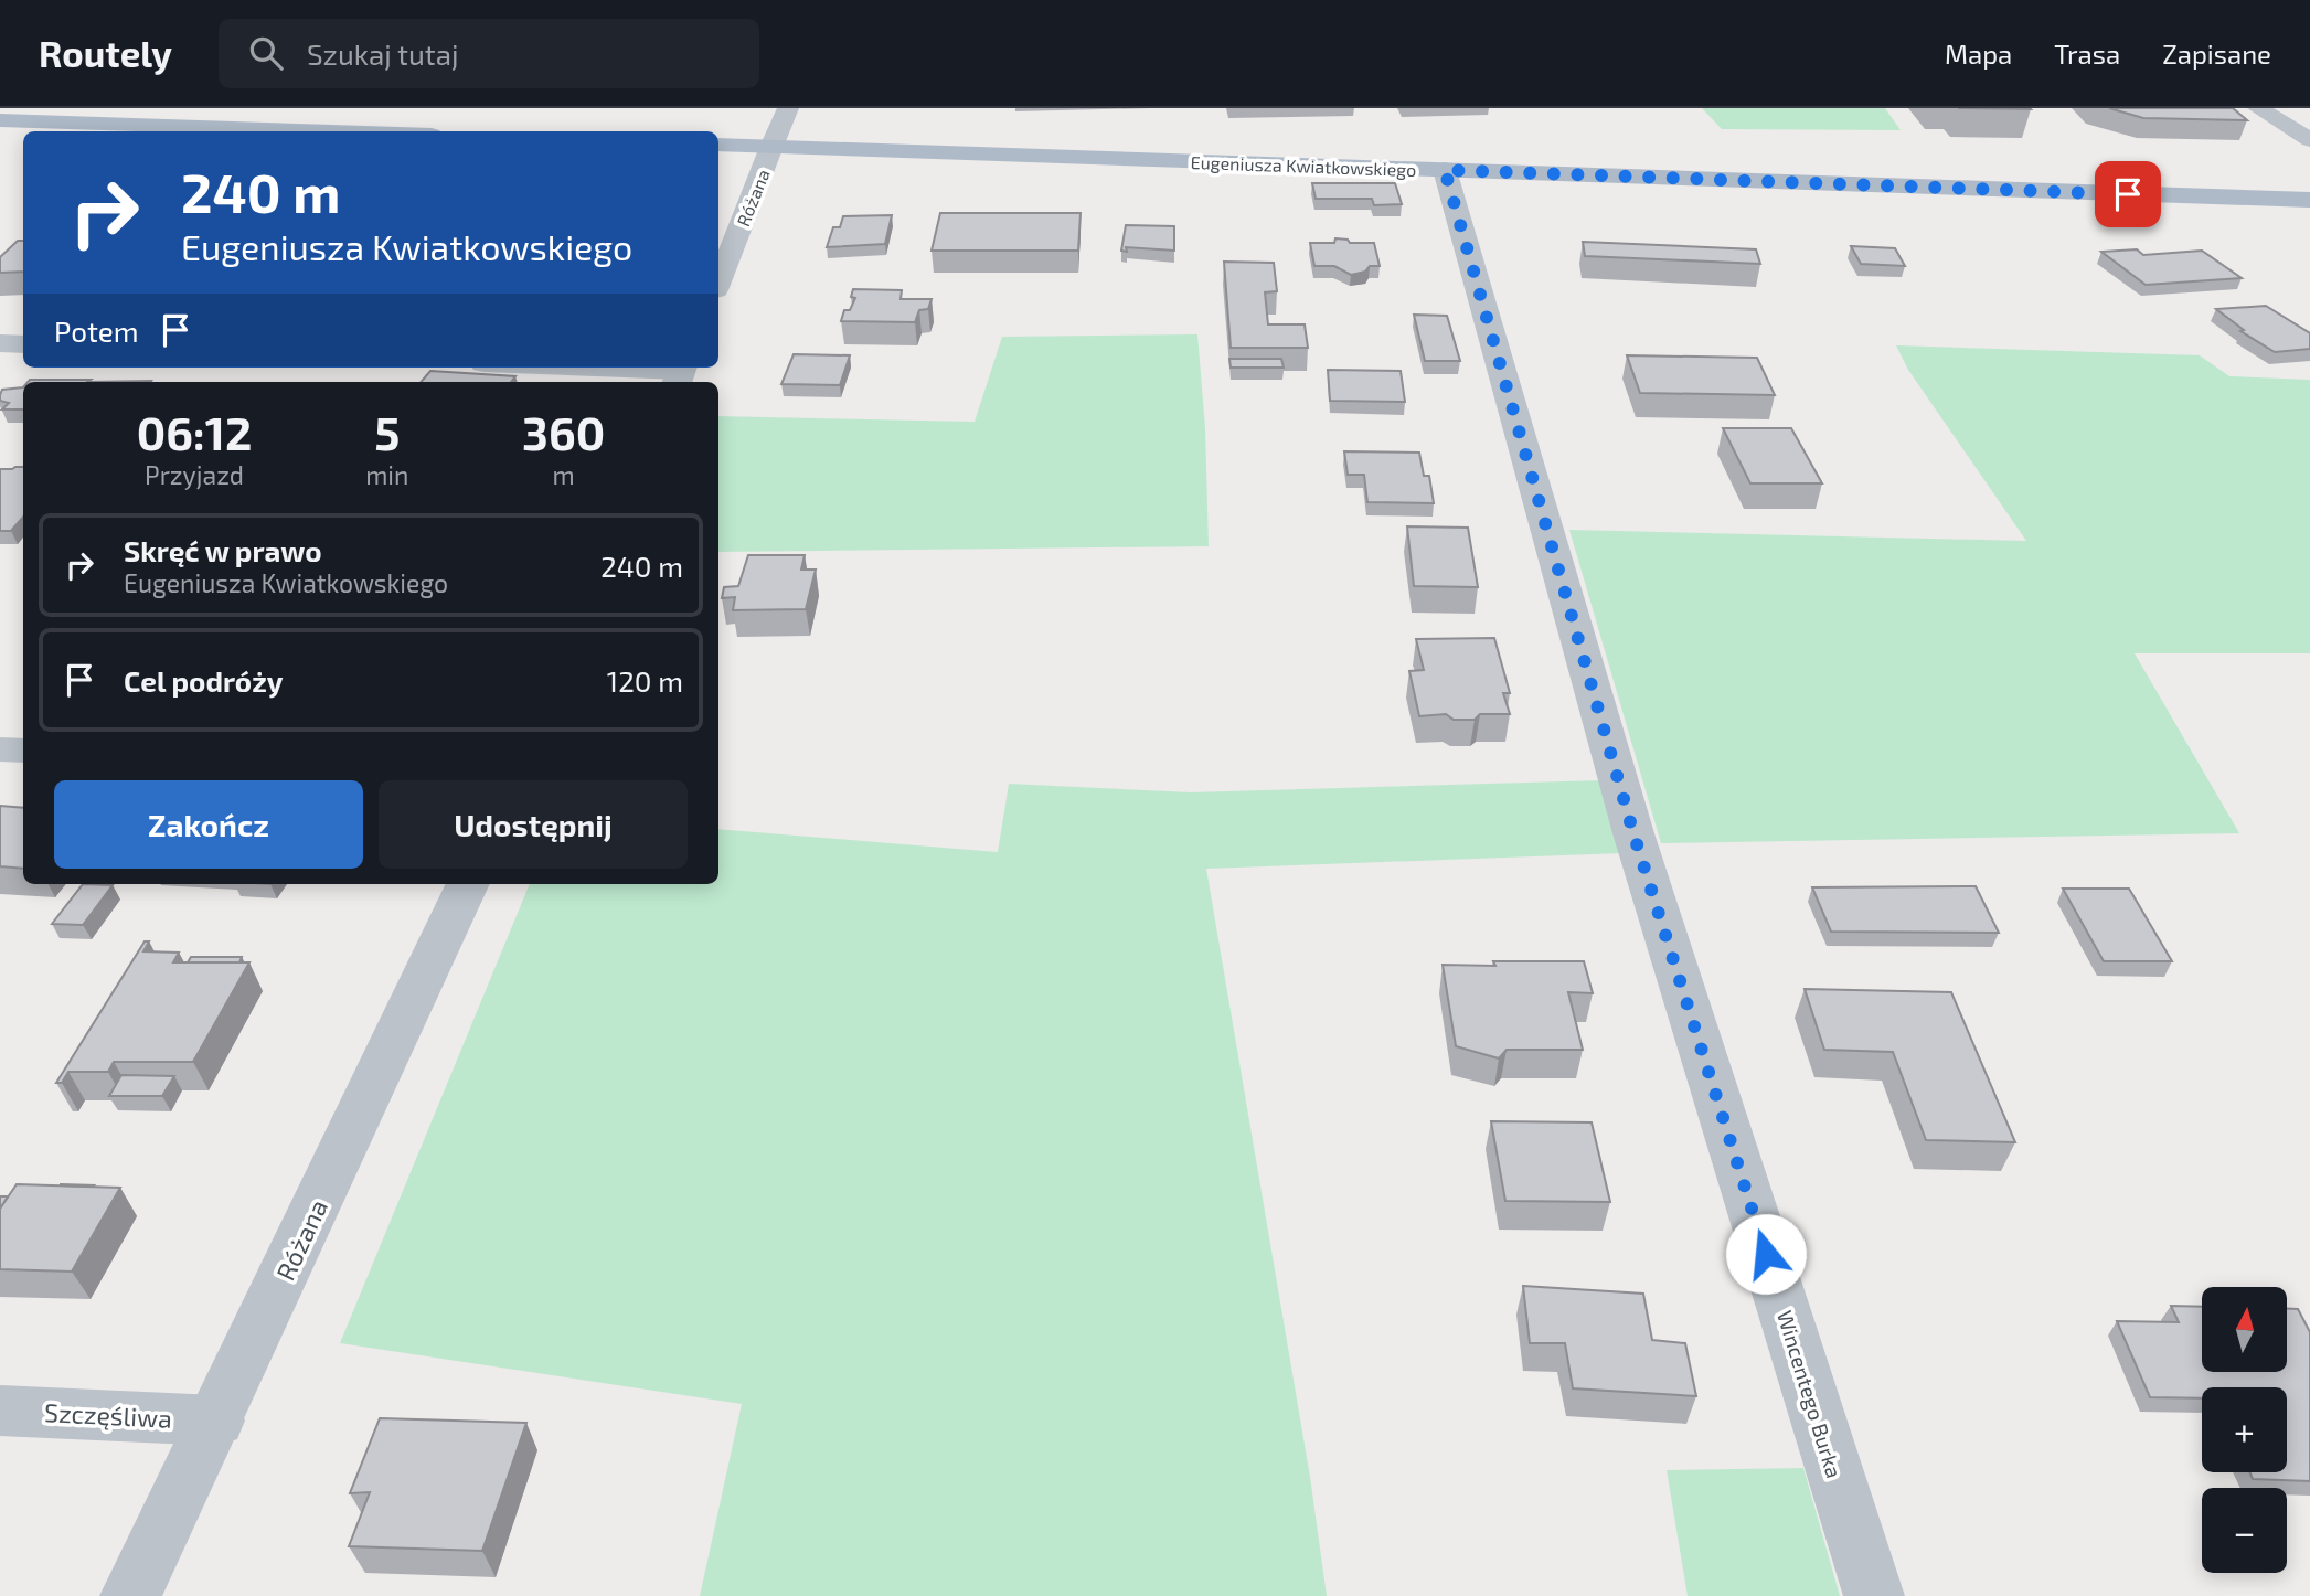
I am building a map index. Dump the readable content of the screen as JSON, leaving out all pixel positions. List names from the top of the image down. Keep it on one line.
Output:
{"streets":{"main road":["Eugeniusza Kwiatkowskiego"],"street":["Różana","Wincentego Burka","Szczęśliwa"]},"crossings":[["Eugeniusza Kwiatkowskiego","Różana"],["Eugeniusza Kwiatkowskiego","Wincentego Burka"],["Różana","Szczęśliwa"]],"north":"top","page":{"header":"Routely","search":"Szukaj tutaj","nav":["Mapa","Trasa","Zapisane"],"turn":["240 m","Eugeniusza Kwiatkowskiego"],"then":"Potem","eta":["06:12","Przyjazd","5","min","360","m"],"list":[{"name":"Skręć w prawo","note":"Eugeniusza Kwiatkowskiego","value":"240 m"},{"name":"Cel podróży","value":"120 m"}],"buttons":["Zakończ","Udostępnij"],"map_buttons":["+","−"]}}
